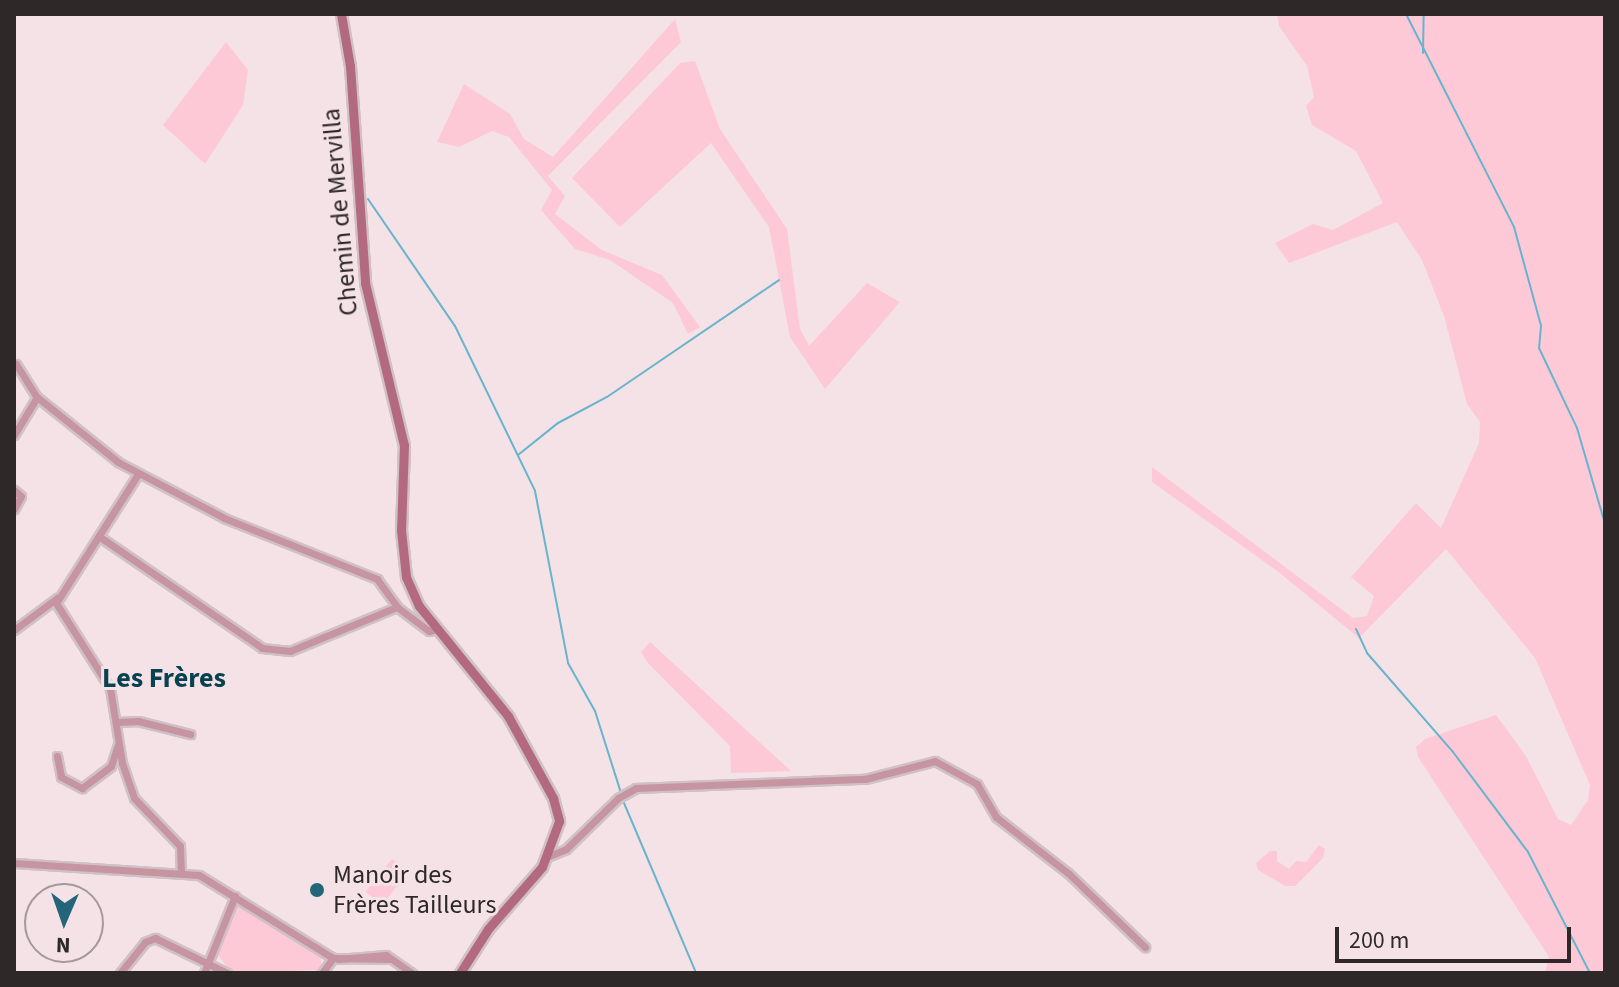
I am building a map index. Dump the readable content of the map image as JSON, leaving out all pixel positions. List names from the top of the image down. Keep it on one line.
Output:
{"streets":{"street":["Chemin de Mervilla"]},"districts":["Les Frères"],"places":["Manoir des Frères Tailleurs"],"scale_bar":"200 m","north":"bottom"}
